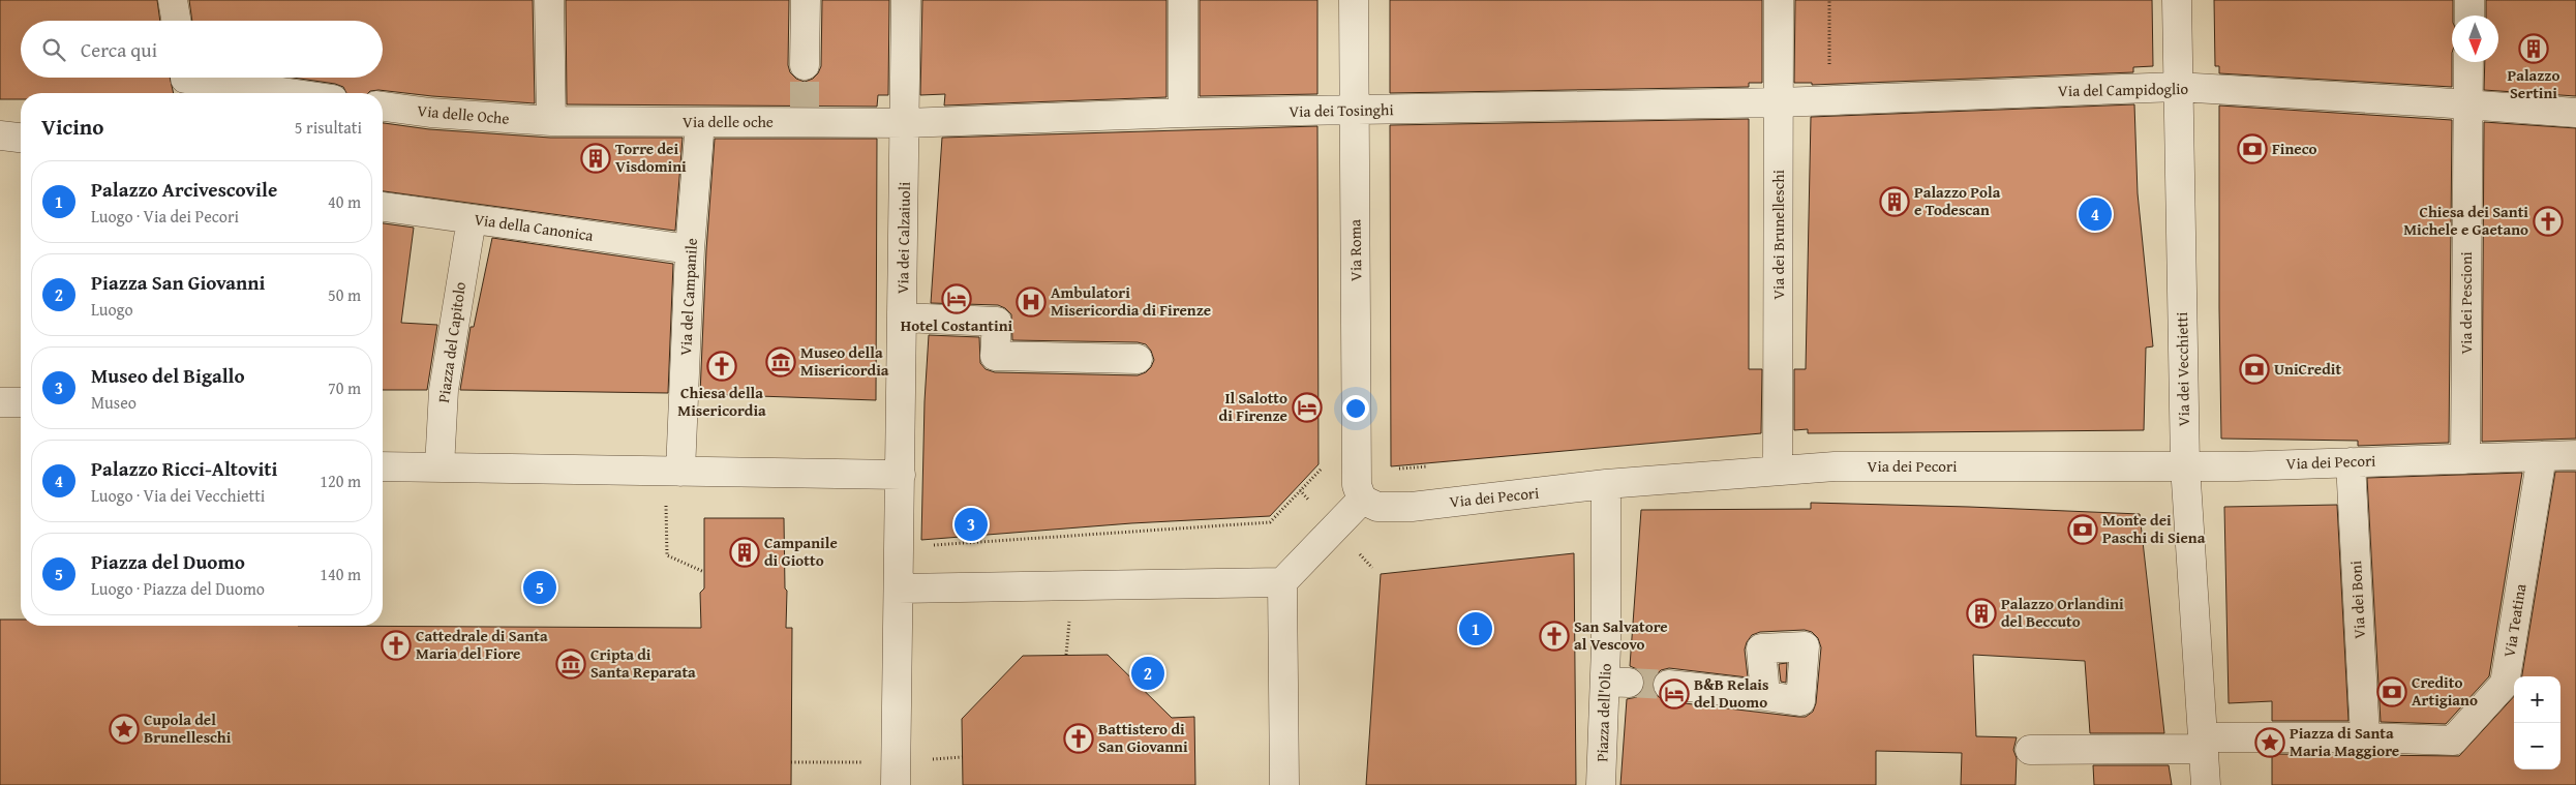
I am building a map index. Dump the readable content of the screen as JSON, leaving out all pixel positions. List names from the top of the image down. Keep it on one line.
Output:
{"streets":{"street":["Via del Campidoglio","Via dei Tosinghi","Via delle Oche","Via delle oche","Via della Canonica","Via dei Brunelleschi","Via dei Calzaiuoli","Via Roma","Via del Campanile","Via dei Pescioni","Piazza del Capitolo","Via dei Vecchietti","Via dei Pecori","Via dei Boni","Via Teatina","Piazza dell'Olio"]},"crossings":[["Via del Campidoglio","Via dei Tosinghi"],["Via del Campidoglio","Via dei Brunelleschi"],["Via del Campidoglio","Via dei Pescioni"],["Via del Campidoglio","Via dei Vecchietti"],["Via dei Tosinghi","Via delle oche"],["Via dei Tosinghi","Via dei Brunelleschi"],["Via dei Tosinghi","Via dei Calzaiuoli"],["Via dei Tosinghi","Via Roma"],["Via delle Oche","Via delle oche"],["Via delle oche","Via dei Calzaiuoli"],["Via delle oche","Via del Campanile"],["Via della Canonica","Via del Campanile"],["Via della Canonica","Piazza del Capitolo"],["Via dei Brunelleschi","Via dei Pecori"],["Via Roma","Via dei Pecori"],["Via dei Pescioni","Via dei Pecori"],["Via dei Vecchietti","Via dei Pecori"],["Via dei Pecori","Via dei Boni"],["Via dei Pecori","Via Teatina"],["Via dei Pecori","Piazza dell'Olio"],["Via dei Boni","Via Teatina"]],"places":{"building":["Palazzo Sertini","Torre dei Visdomini","Palazzo Pola e Todescan","Campanile di Giotto","Palazzo Orlandini del Beccuto"],"bank":["Fineco","UniCredit","Monte dei Paschi di Siena","Credito Artigiano"],"church":["Chiesa dei Santi Michele e Gaetano","Chiesa della Misericordia","San Salvatore al Vescovo","Cattedrale di Santa Maria del Fiore","Battistero di San Giovanni"],"hotel":["Hotel Costantini","Il Salotto di Firenze","B&B Relais del Duomo"],"hospital":["Ambulatori Misericordia di Firenze"],"museum":["Museo della Misericordia","Cripta di Santa Reparata"],"place":["Cupola del Brunelleschi","Piazza di Santa Maria Maggiore"]},"north":"bottom","page":{"search":"Cerca qui","heading":["Vicino","5 risultati"],"list":[{"mark":"1","name":"Palazzo Arcivescovile","note":"Luogo · Via dei Pecori","value":"40 m"},{"mark":"2","name":"Piazza San Giovanni","note":"Luogo","value":"50 m"},{"mark":"3","name":"Museo del Bigallo","note":"Museo","value":"70 m"},{"mark":"4","name":"Palazzo Ricci-Altoviti","note":"Luogo · Via dei Vecchietti","value":"120 m"},{"mark":"5","name":"Piazza del Duomo","note":"Luogo · Piazza del Duomo","value":"140 m"}],"pins":["4","3","5","1","2"],"map_buttons":["+","−"]}}
